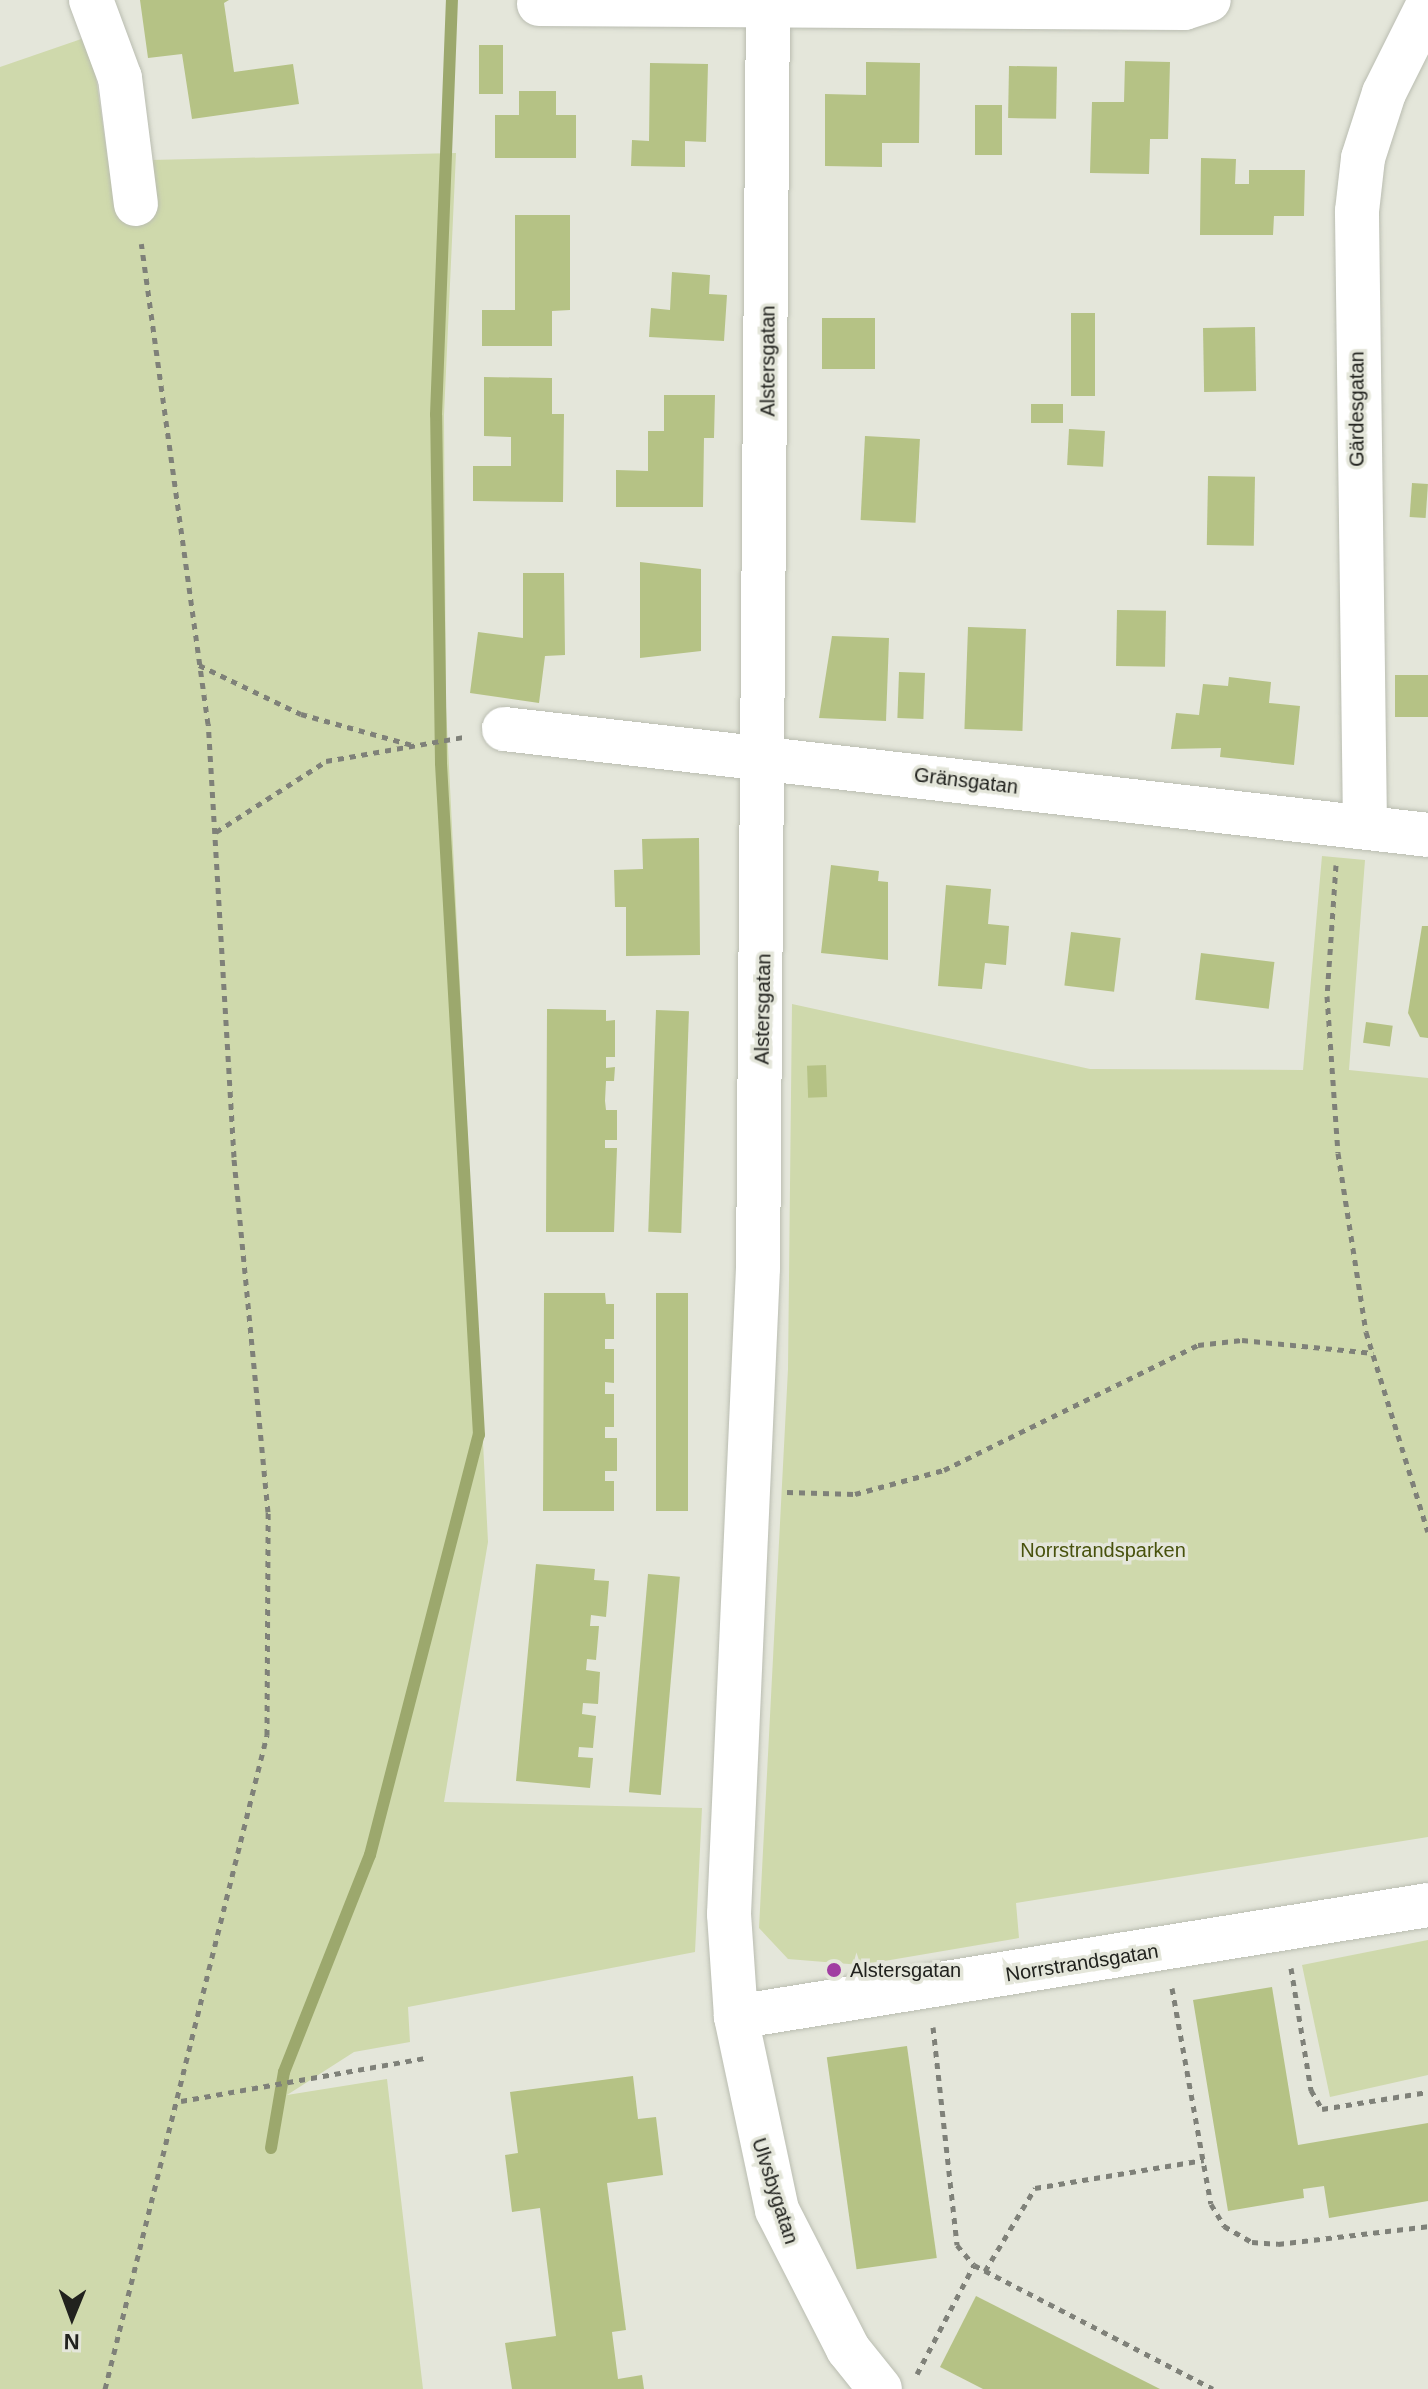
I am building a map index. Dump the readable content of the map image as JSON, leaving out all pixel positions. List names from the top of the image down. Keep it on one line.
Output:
{"streets":{"street":["Alstersgatan","Gärdesgatan","Gränsgatan","Norrstrandsgatan","Ulvsbygatan"]},"crossings":[["Alstersgatan","Gränsgatan"],["Alstersgatan","Norrstrandsgatan"],["Alstersgatan","Ulvsbygatan"],["Gärdesgatan","Gränsgatan"],["Norrstrandsgatan","Ulvsbygatan"]],"parks":["Norrstrandsparken"],"places":["Alstersgatan"],"north":"bottom"}
